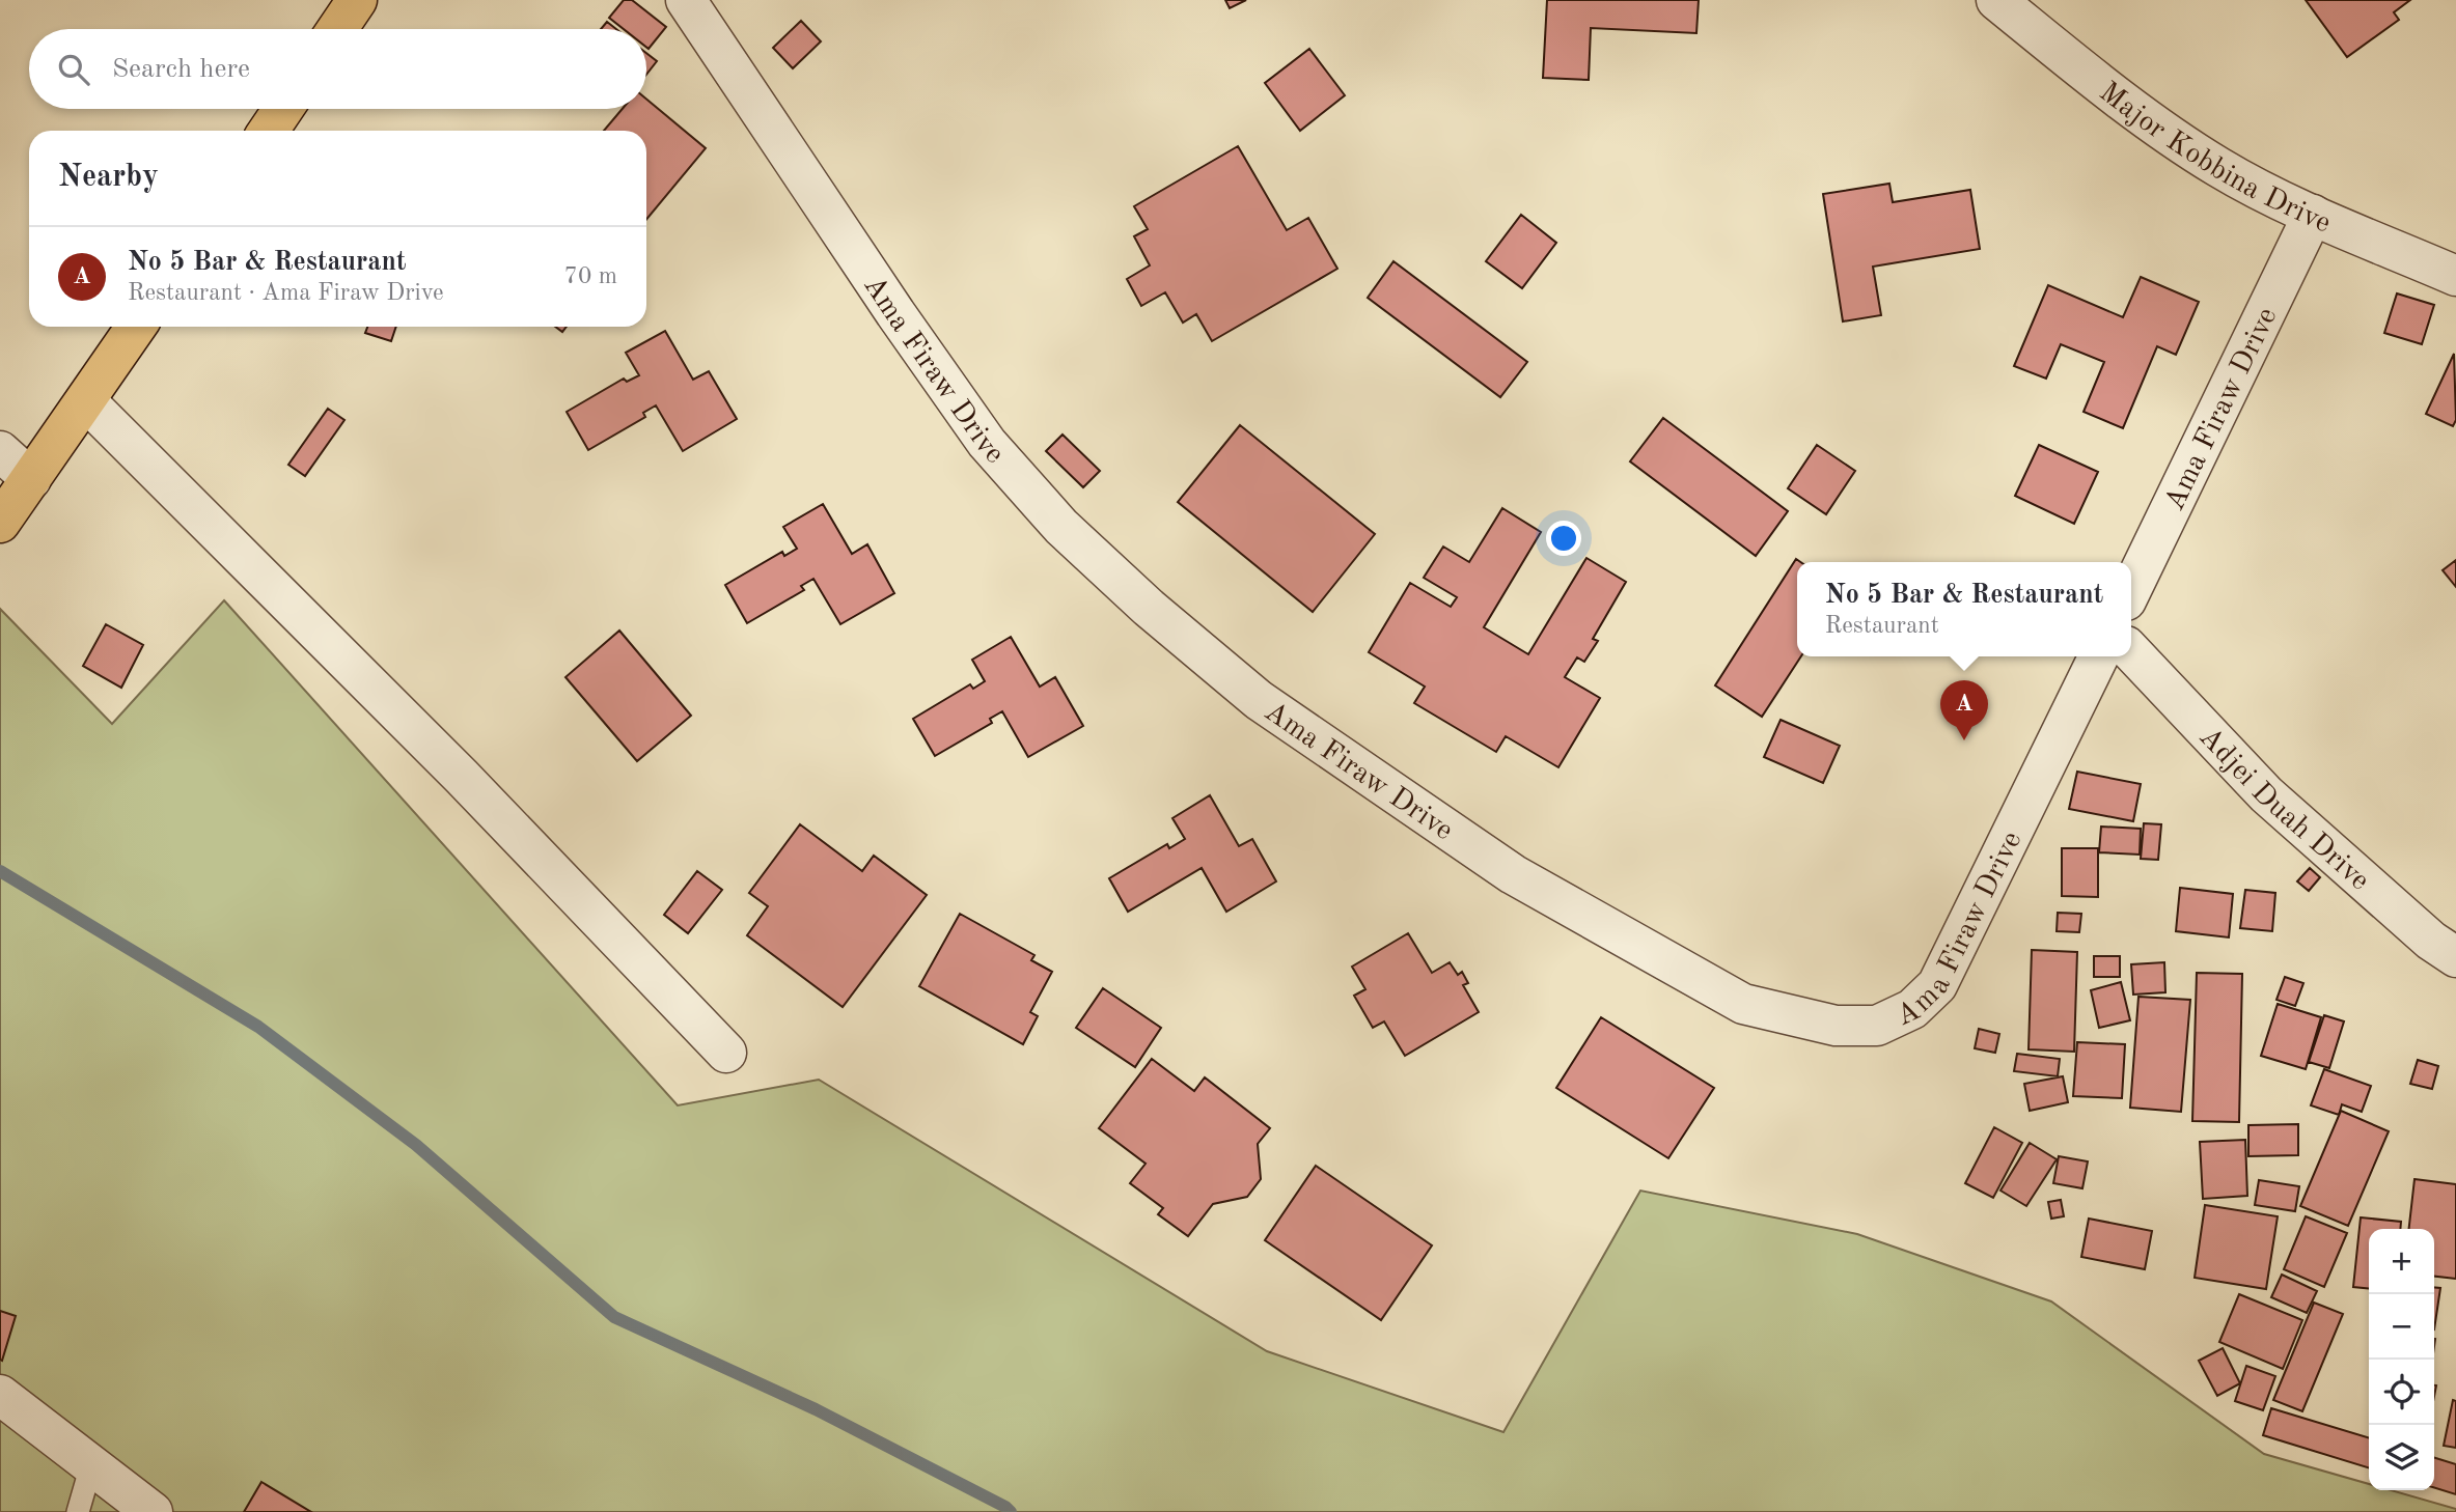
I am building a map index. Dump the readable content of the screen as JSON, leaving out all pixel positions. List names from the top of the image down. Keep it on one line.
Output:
{"streets":{"street":["Major Kobbina Drive","Ama Firaw Drive","Adjei Duah Drive"]},"crossings":[["Major Kobbina Drive","Ama Firaw Drive"]],"page":{"search":"Search here","heading":"Nearby","list":[{"mark":"A","name":"No 5 Bar & Restaurant","note":"Restaurant · Ama Firaw Drive","value":"70 m"}],"popup":["No 5 Bar & Restaurant","Restaurant"],"pins":"A","map_buttons":["+","−"]}}
